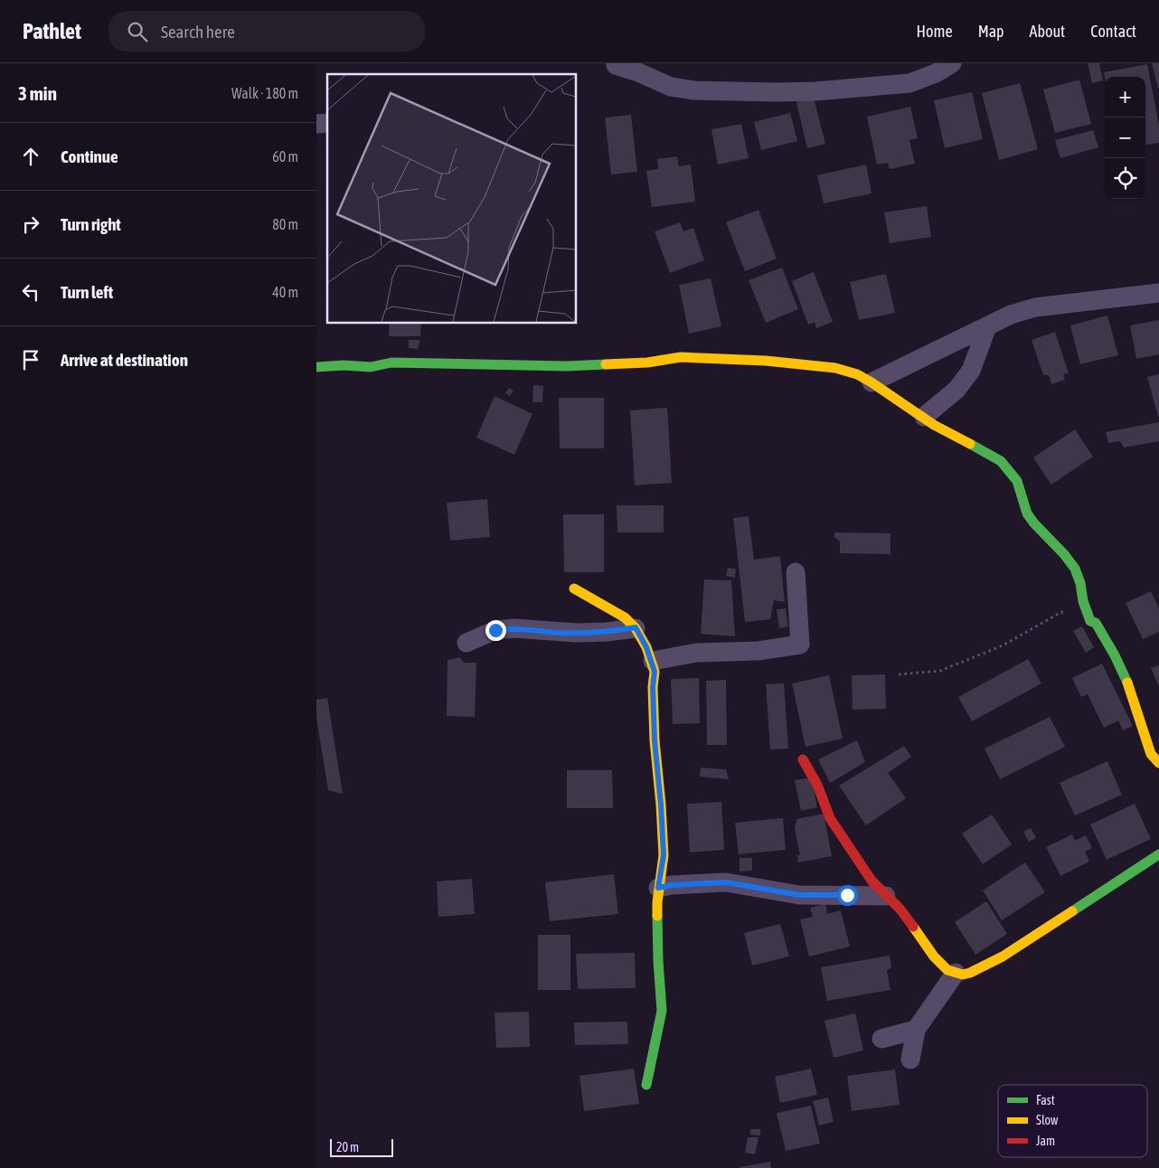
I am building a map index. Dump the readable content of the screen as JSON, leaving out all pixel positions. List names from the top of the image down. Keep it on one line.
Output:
{"legend":["Fast","Slow","Jam"],"scale_bar":"20 m","page":{"header":"Pathlet","search":"Search here","nav":["Home","Map","About","Contact"],"heading":["3 min","Walk · 180 m"],"map_buttons":["+","−"],"list":[["Continue","60 m"],["Turn right","80 m"],["Turn left","40 m"],"Arrive at destination"],"scale":"20 m"}}
